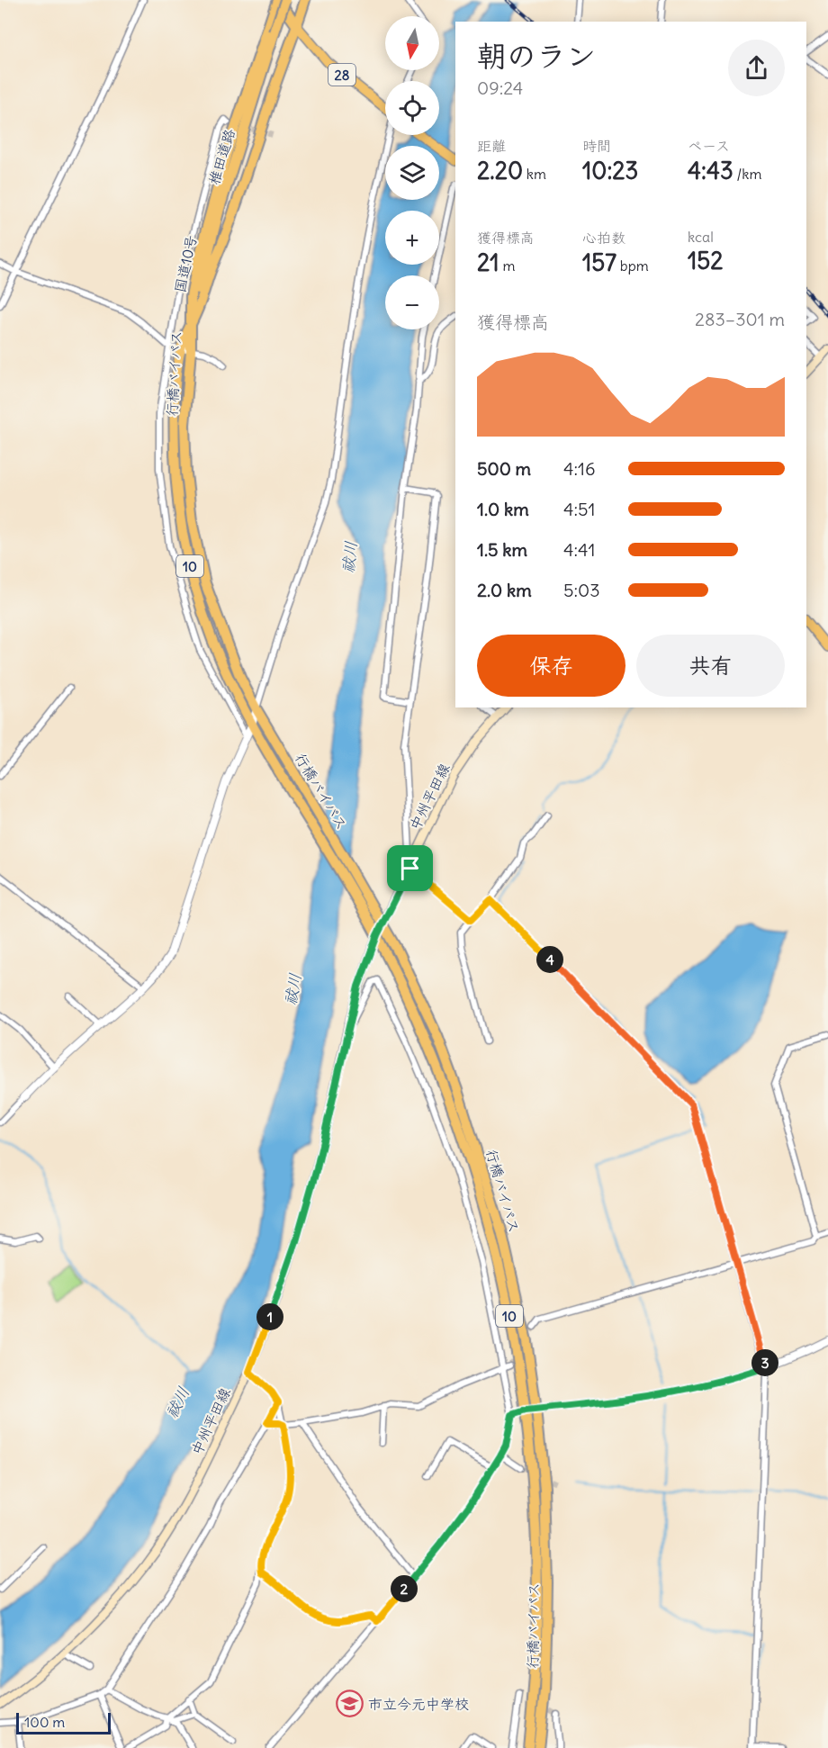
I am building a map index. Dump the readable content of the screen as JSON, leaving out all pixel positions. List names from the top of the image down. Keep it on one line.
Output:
{"streets":{"highway":["椎田道路","国道10号","行橋バイパス","10"],"main road":["28","中州平田線"]},"crossings":[["28","国道10号"],["椎田道路","国道10号"],["椎田道路","行橋バイパス"],["国道10号","行橋バイパス"],["行橋バイパス","中州平田線"]],"water":["祓川"],"places":{"school or university":["市立今元中学校"]},"scale_bar":"100 m","north":"bottom","page":{"map_buttons":["+","−"],"heading":["朝のラン","09:24"],"stats":[["距離","2.20 km"],["時間","10:23"],["ペース","4:43 /km"],["獲得標高","21 m"],["心拍数","157 bpm"],["kcal","152"]],"chart":["獲得標高","283–301 m"],"list":[{"name":"500 m","note":"4:16"},{"name":"1.0 km","note":"4:51"},{"name":"1.5 km","note":"4:41"},{"name":"2.0 km","note":"5:03"}],"buttons":["保存","共有"],"pins":["4","1","3","2"],"scale":"100 m"}}
